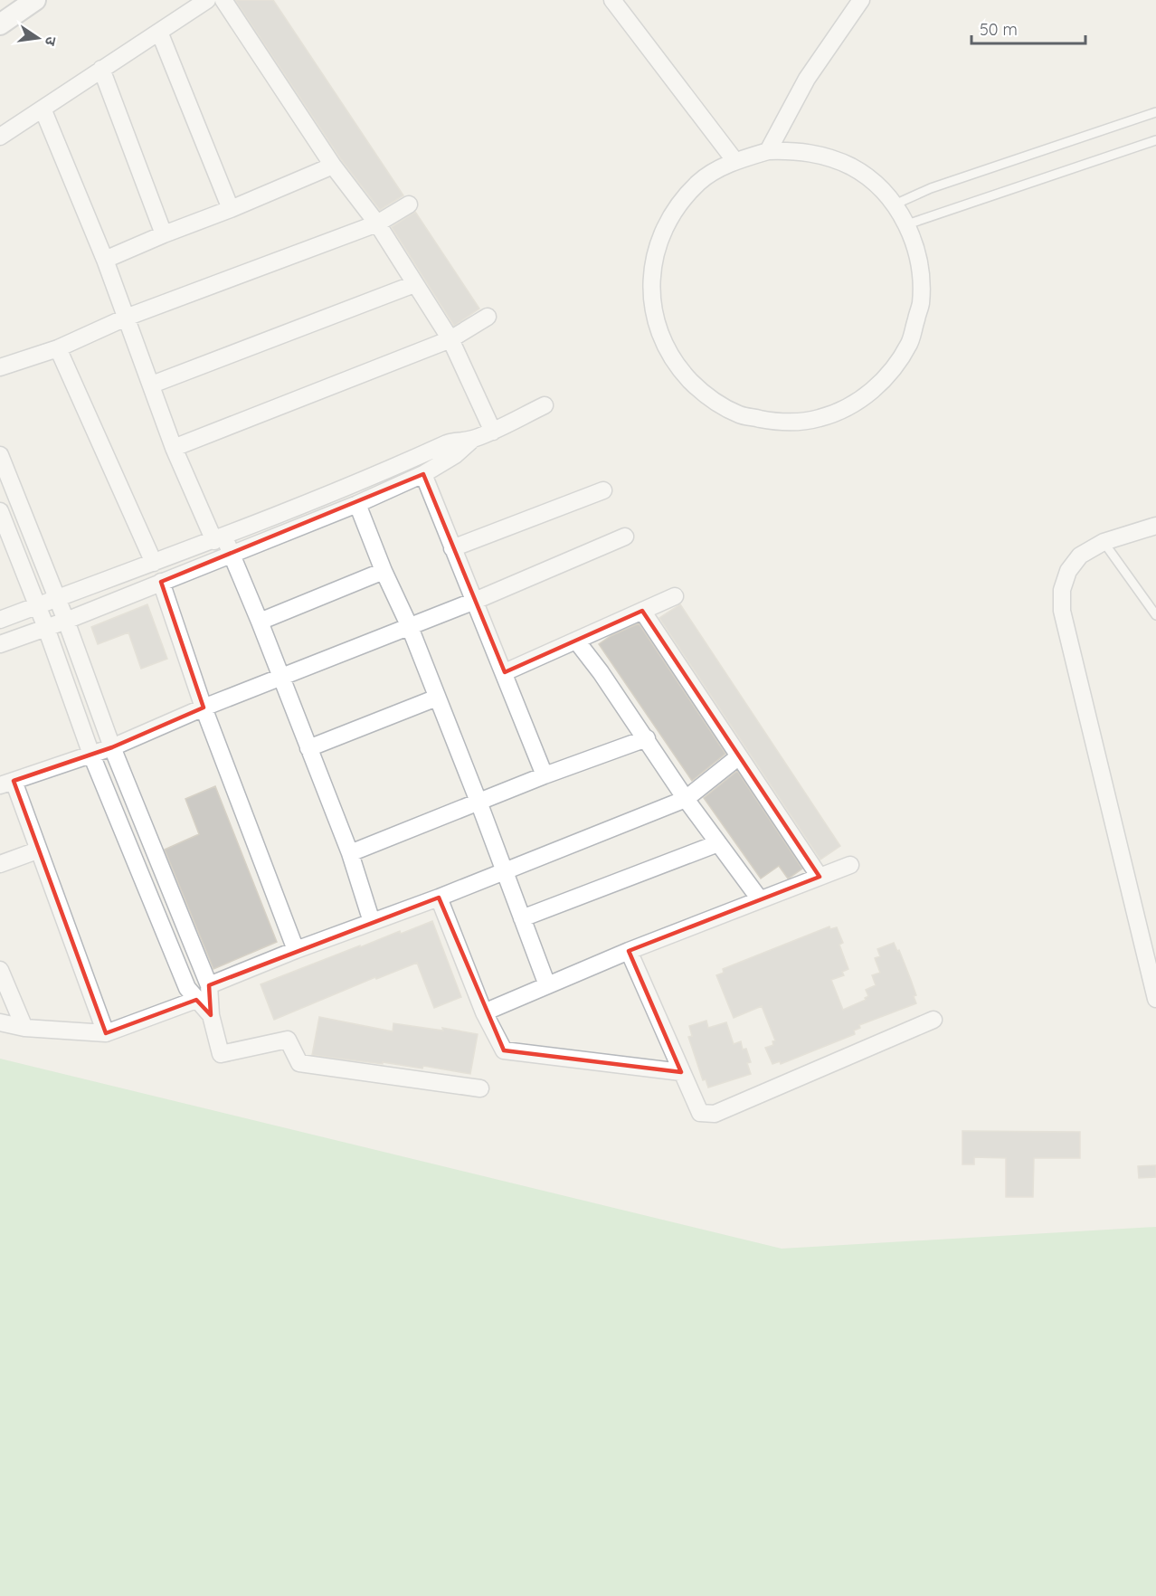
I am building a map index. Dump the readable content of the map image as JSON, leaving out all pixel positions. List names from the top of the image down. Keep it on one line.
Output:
{"scale_bar":"50 m","north":"right"}
